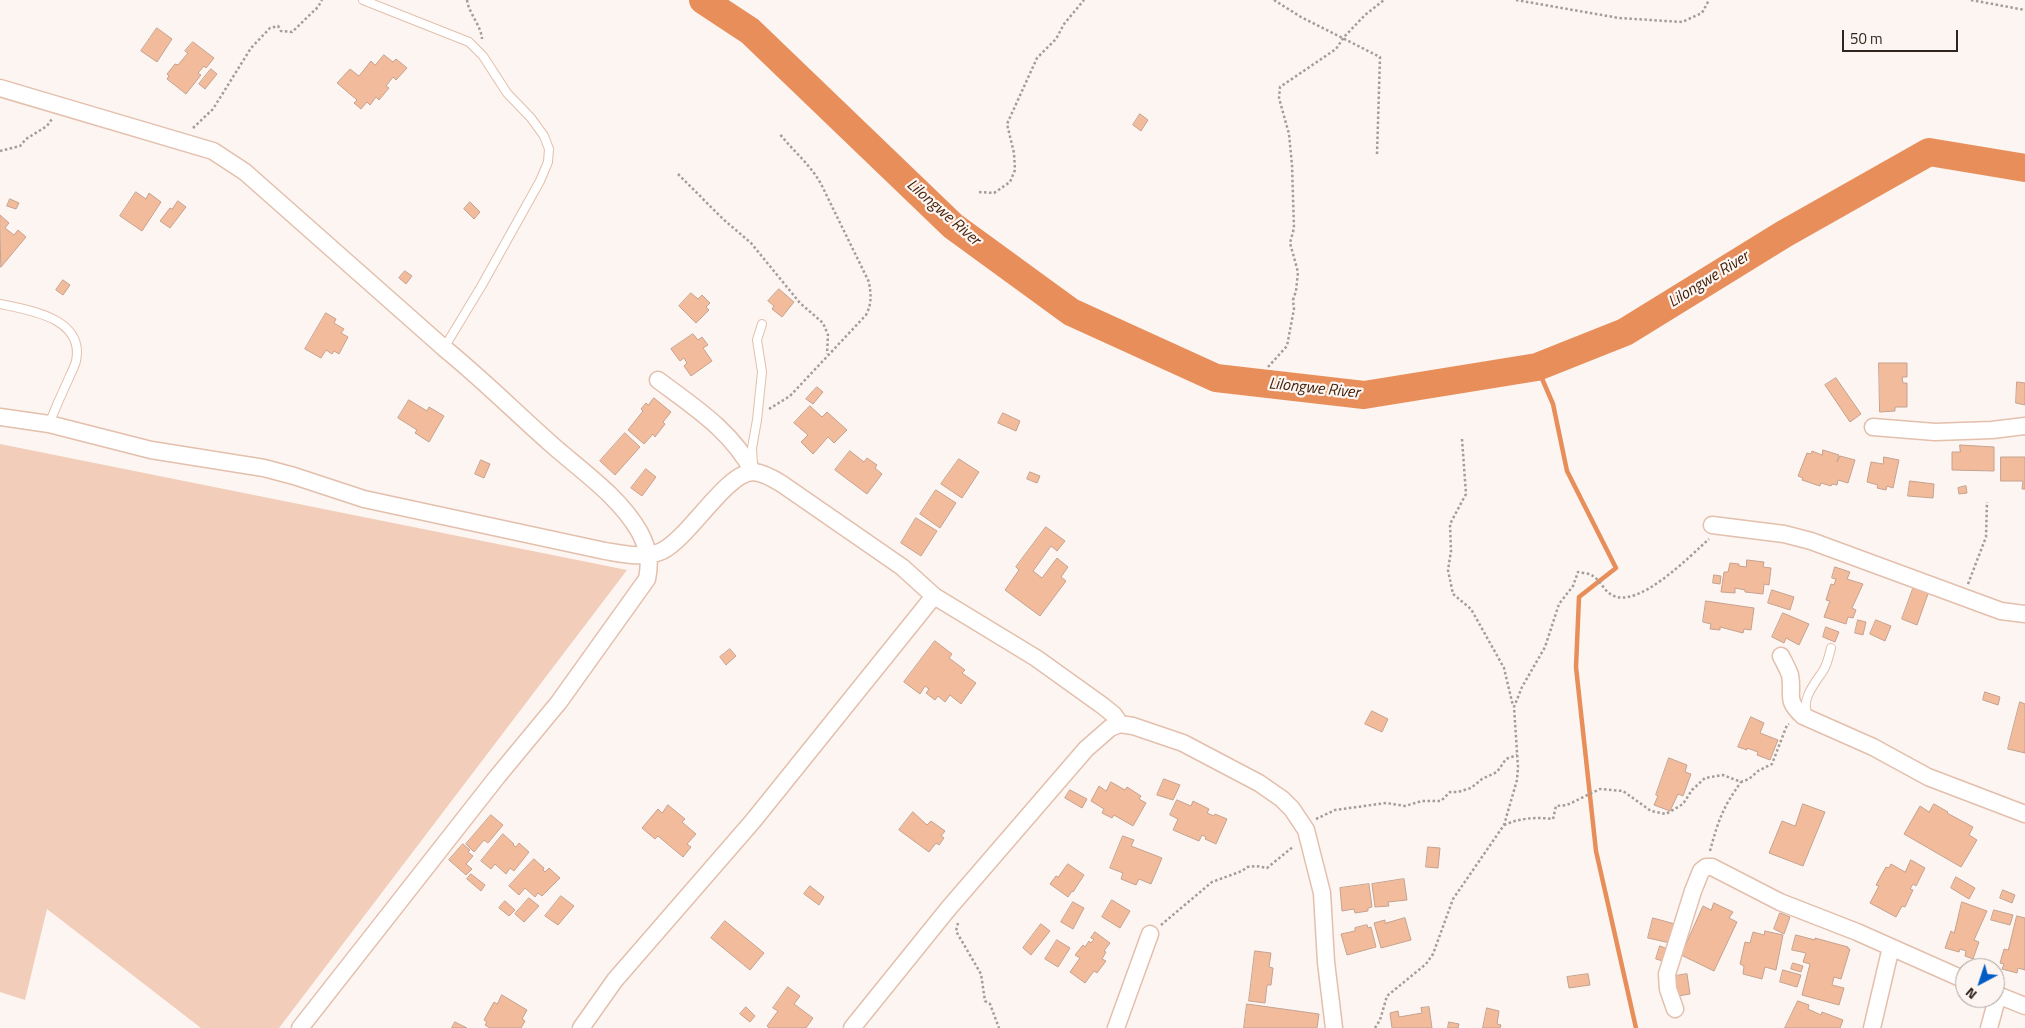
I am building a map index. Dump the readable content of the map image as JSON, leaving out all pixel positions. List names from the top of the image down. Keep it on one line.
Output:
{"water":["Lilongwe River"],"scale_bar":"50 m","north":"bottom left"}
